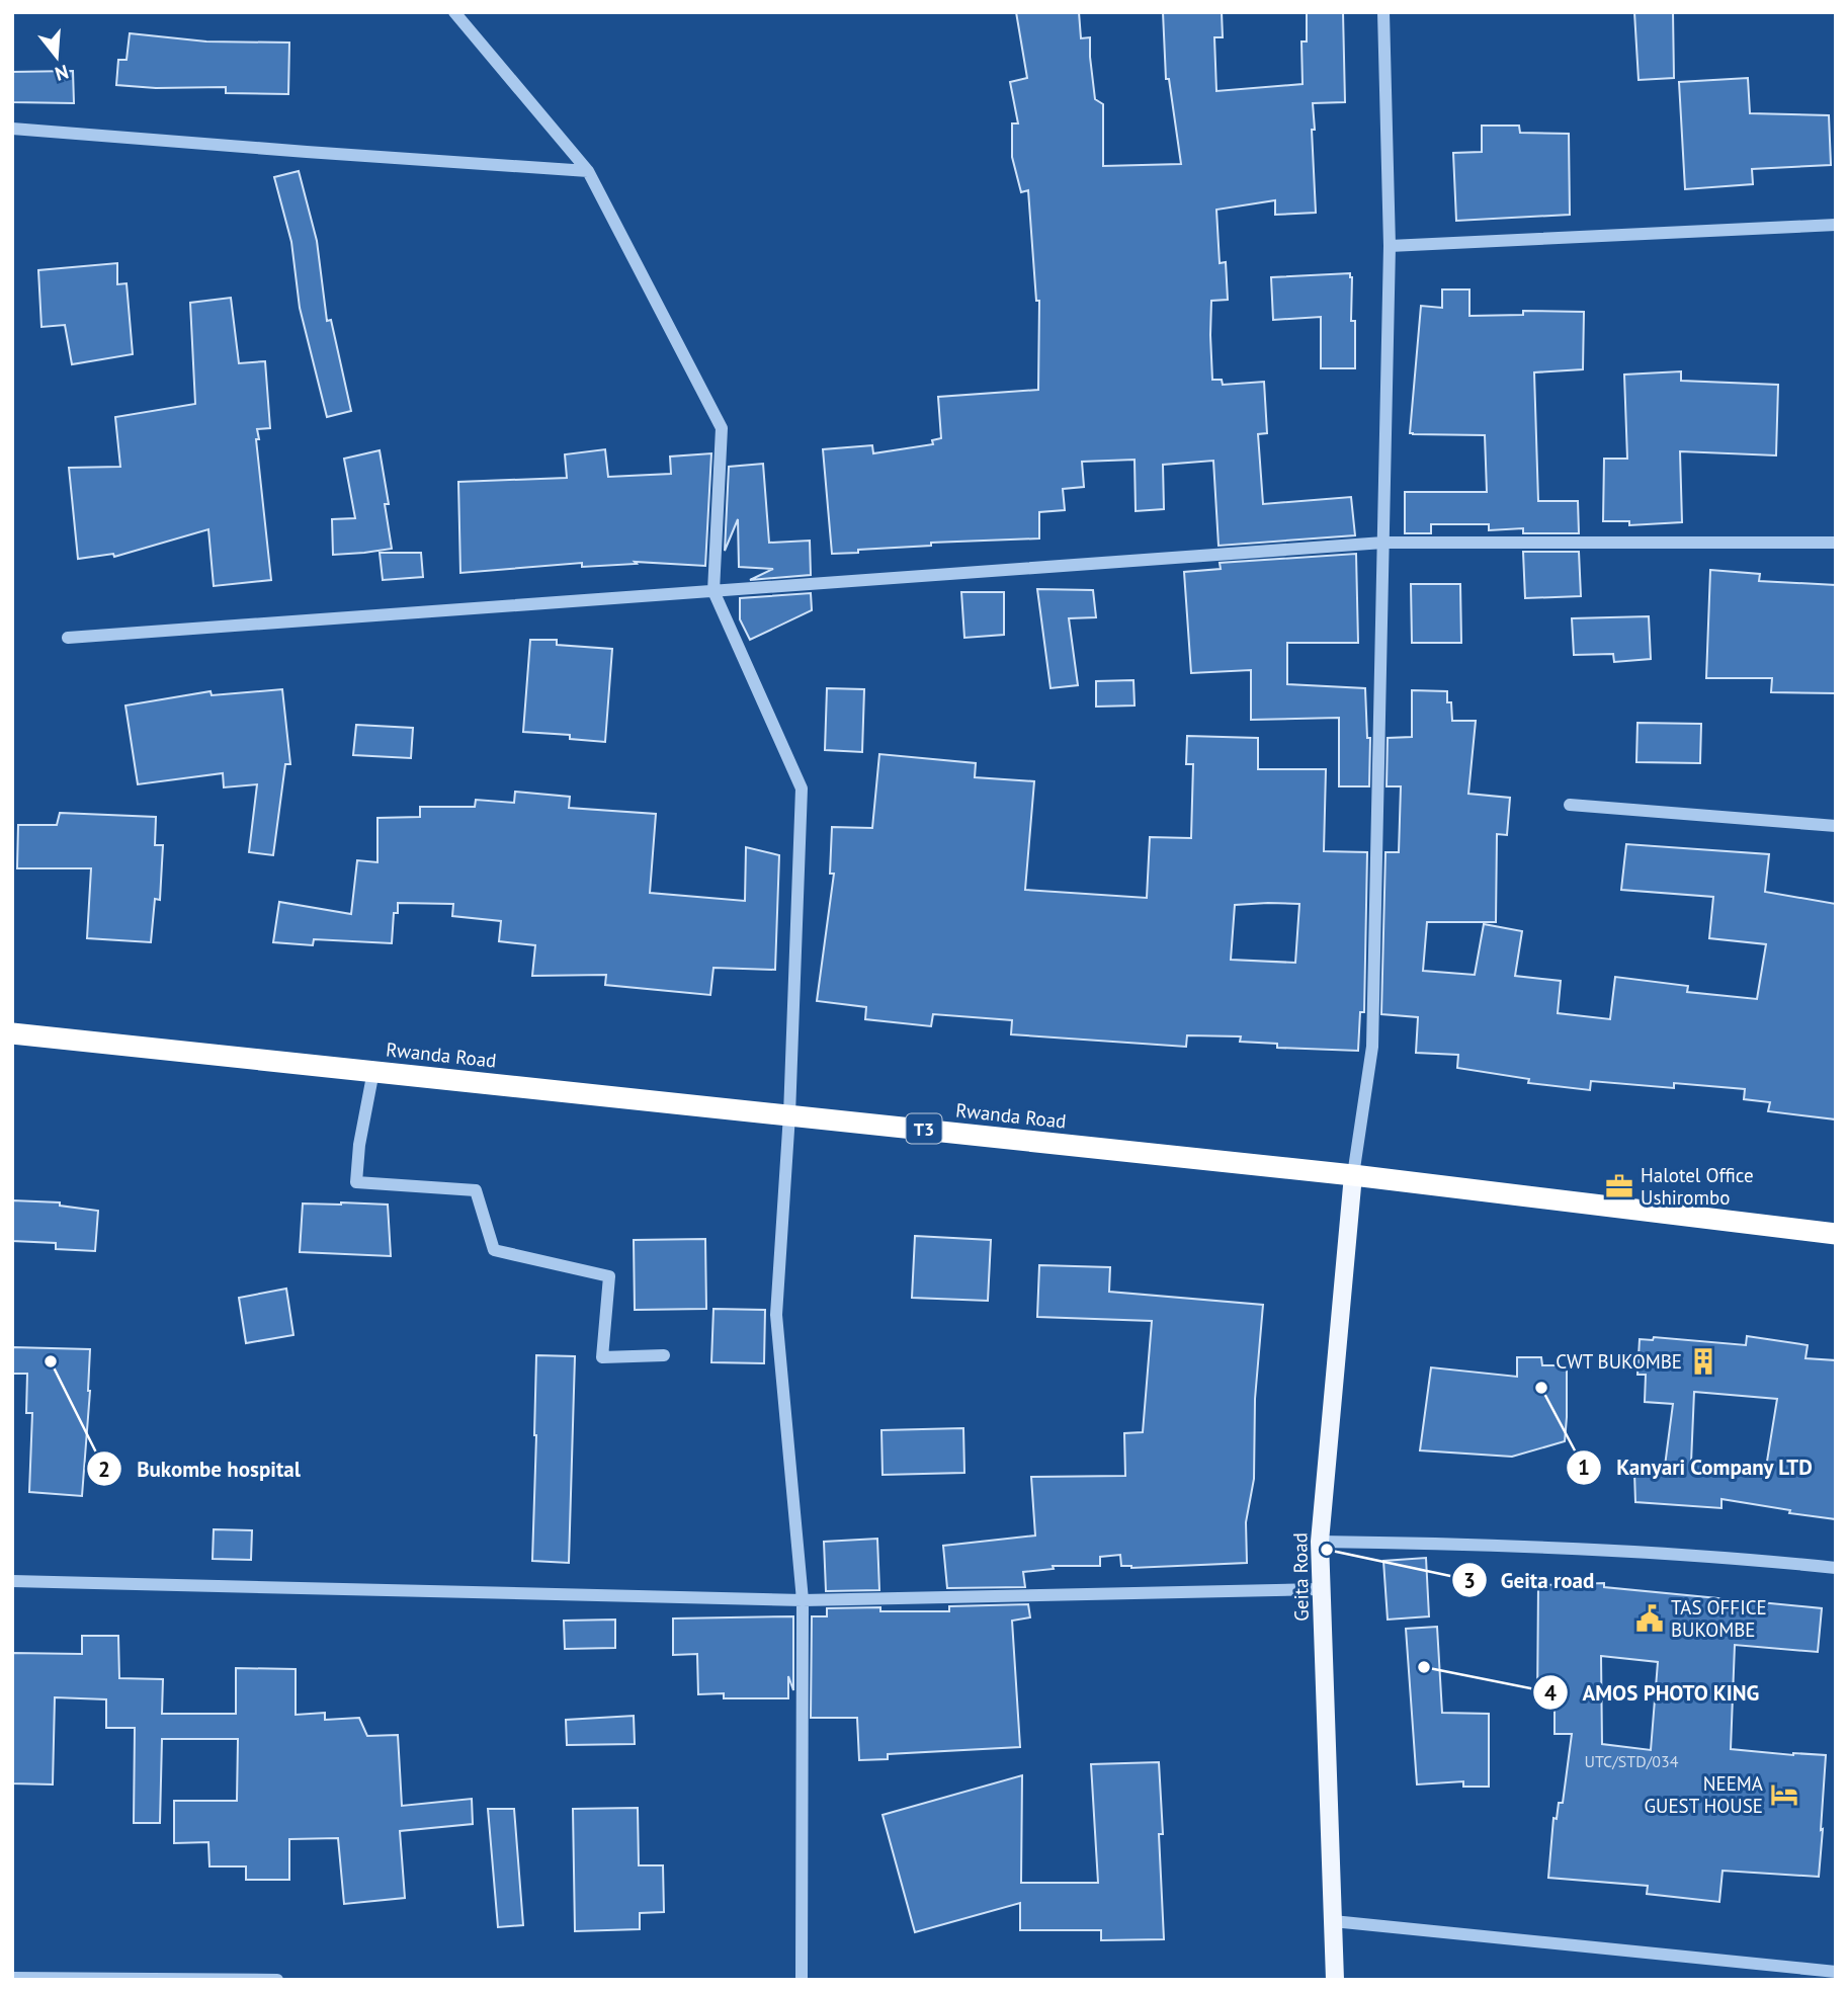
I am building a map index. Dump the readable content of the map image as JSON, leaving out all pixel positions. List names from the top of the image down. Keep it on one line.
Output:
{"streets":{"highway":["Rwanda Road","T3"],"main road":["Geita Road"]},"crossings":[["Rwanda Road","Geita Road"]],"places":{"office":["Halotel Office Ushirombo"],"other":["Bukombe hospital","Kanyari Company LTD","Geita road","AMOS PHOTO KING"],"building":["CWT BUKOMBE"],"public building":["TAS OFFICE BUKOMBE"],"hotel":["NEEMA GUEST HOUSE"]},"house_numbers":["UTC/STD/034"],"north":"bottom"}
